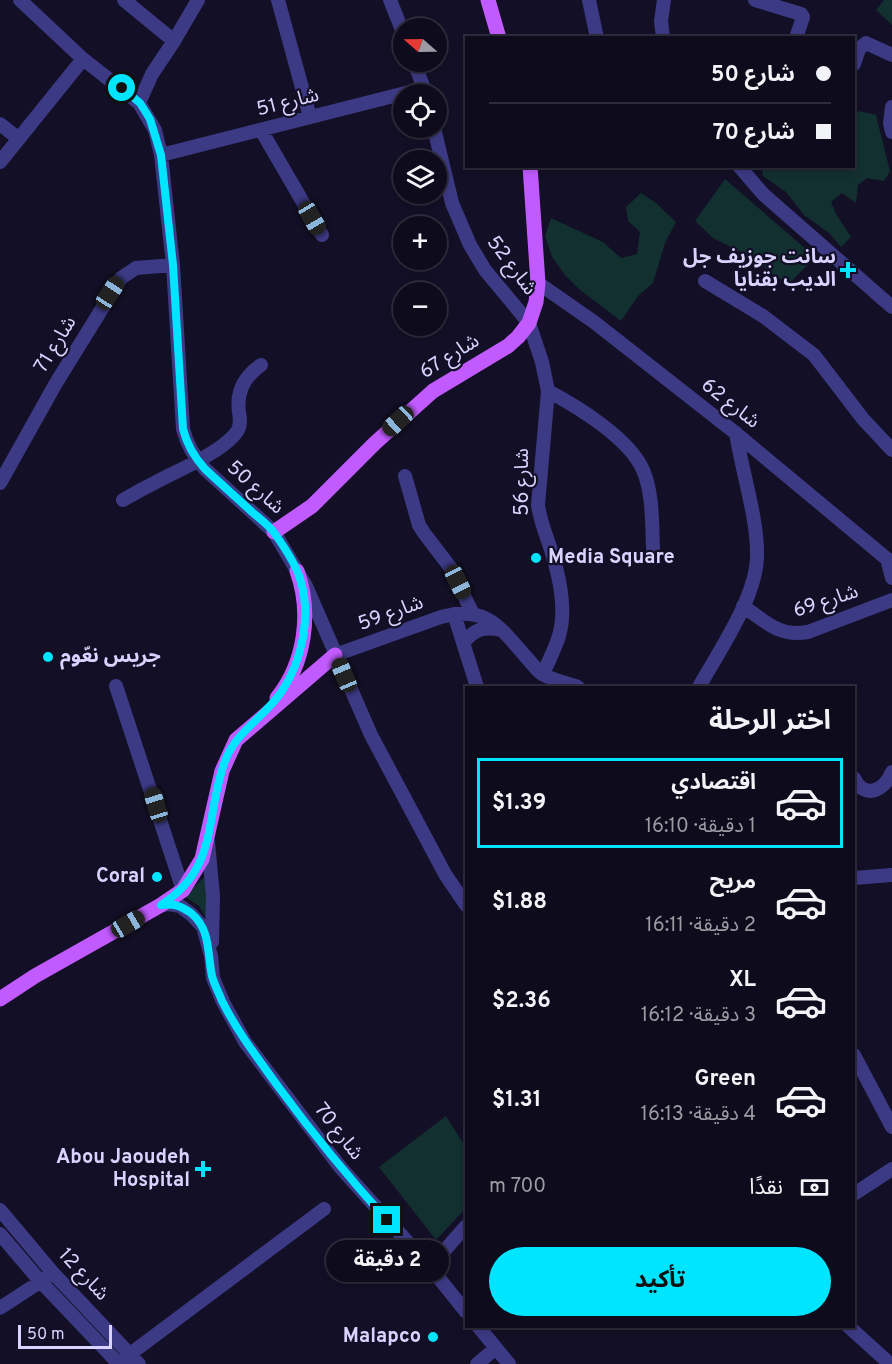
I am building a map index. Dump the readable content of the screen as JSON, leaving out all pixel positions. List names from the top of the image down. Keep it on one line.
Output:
{"streets":{"main road":["شارع 67"],"street":["شارع 51","شارع 52","شارع 71","شارع 62","شارع 56","شارع 50","شارع 69","شارع 59","شارع 70","شارع 12"]},"crossings":[["شارع 51","شارع 50"],["شارع 52","شارع 67"],["شارع 52","شارع 56"],["شارع 71","شارع 50"],["شارع 67","شارع 62"],["شارع 67","شارع 56"],["شارع 67","شارع 50"],["شارع 56","شارع 59"],["شارع 50","شارع 59"]],"places":{"health":["سانت جوزيف جل الديب بقنايا","Abou Jaoudeh Hospital"],"other":["Media Square","جريس نعّوم","Coral","Malapco"]},"scale_bar":"50 m","north":"left","page":{"map_buttons":["+","−"],"banner":["شارع 50","شارع 70"],"heading":"اختر الرحلة","list":[{"name":"اقتصادي","note":"1 دقيقة · 16:10","value":"$1.39"},{"name":"مريح","note":"2 دقيقة · 16:11","value":"$1.88"},{"name":"XL","note":"3 دقيقة · 16:12","value":"$2.36"},{"name":"Green","note":"4 دقيقة · 16:13","value":"$1.31"}],"pay":["نقدًا","700 m"],"buttons":"تأكيد","bubble":"2 دقيقة","scale":"50 m"}}
